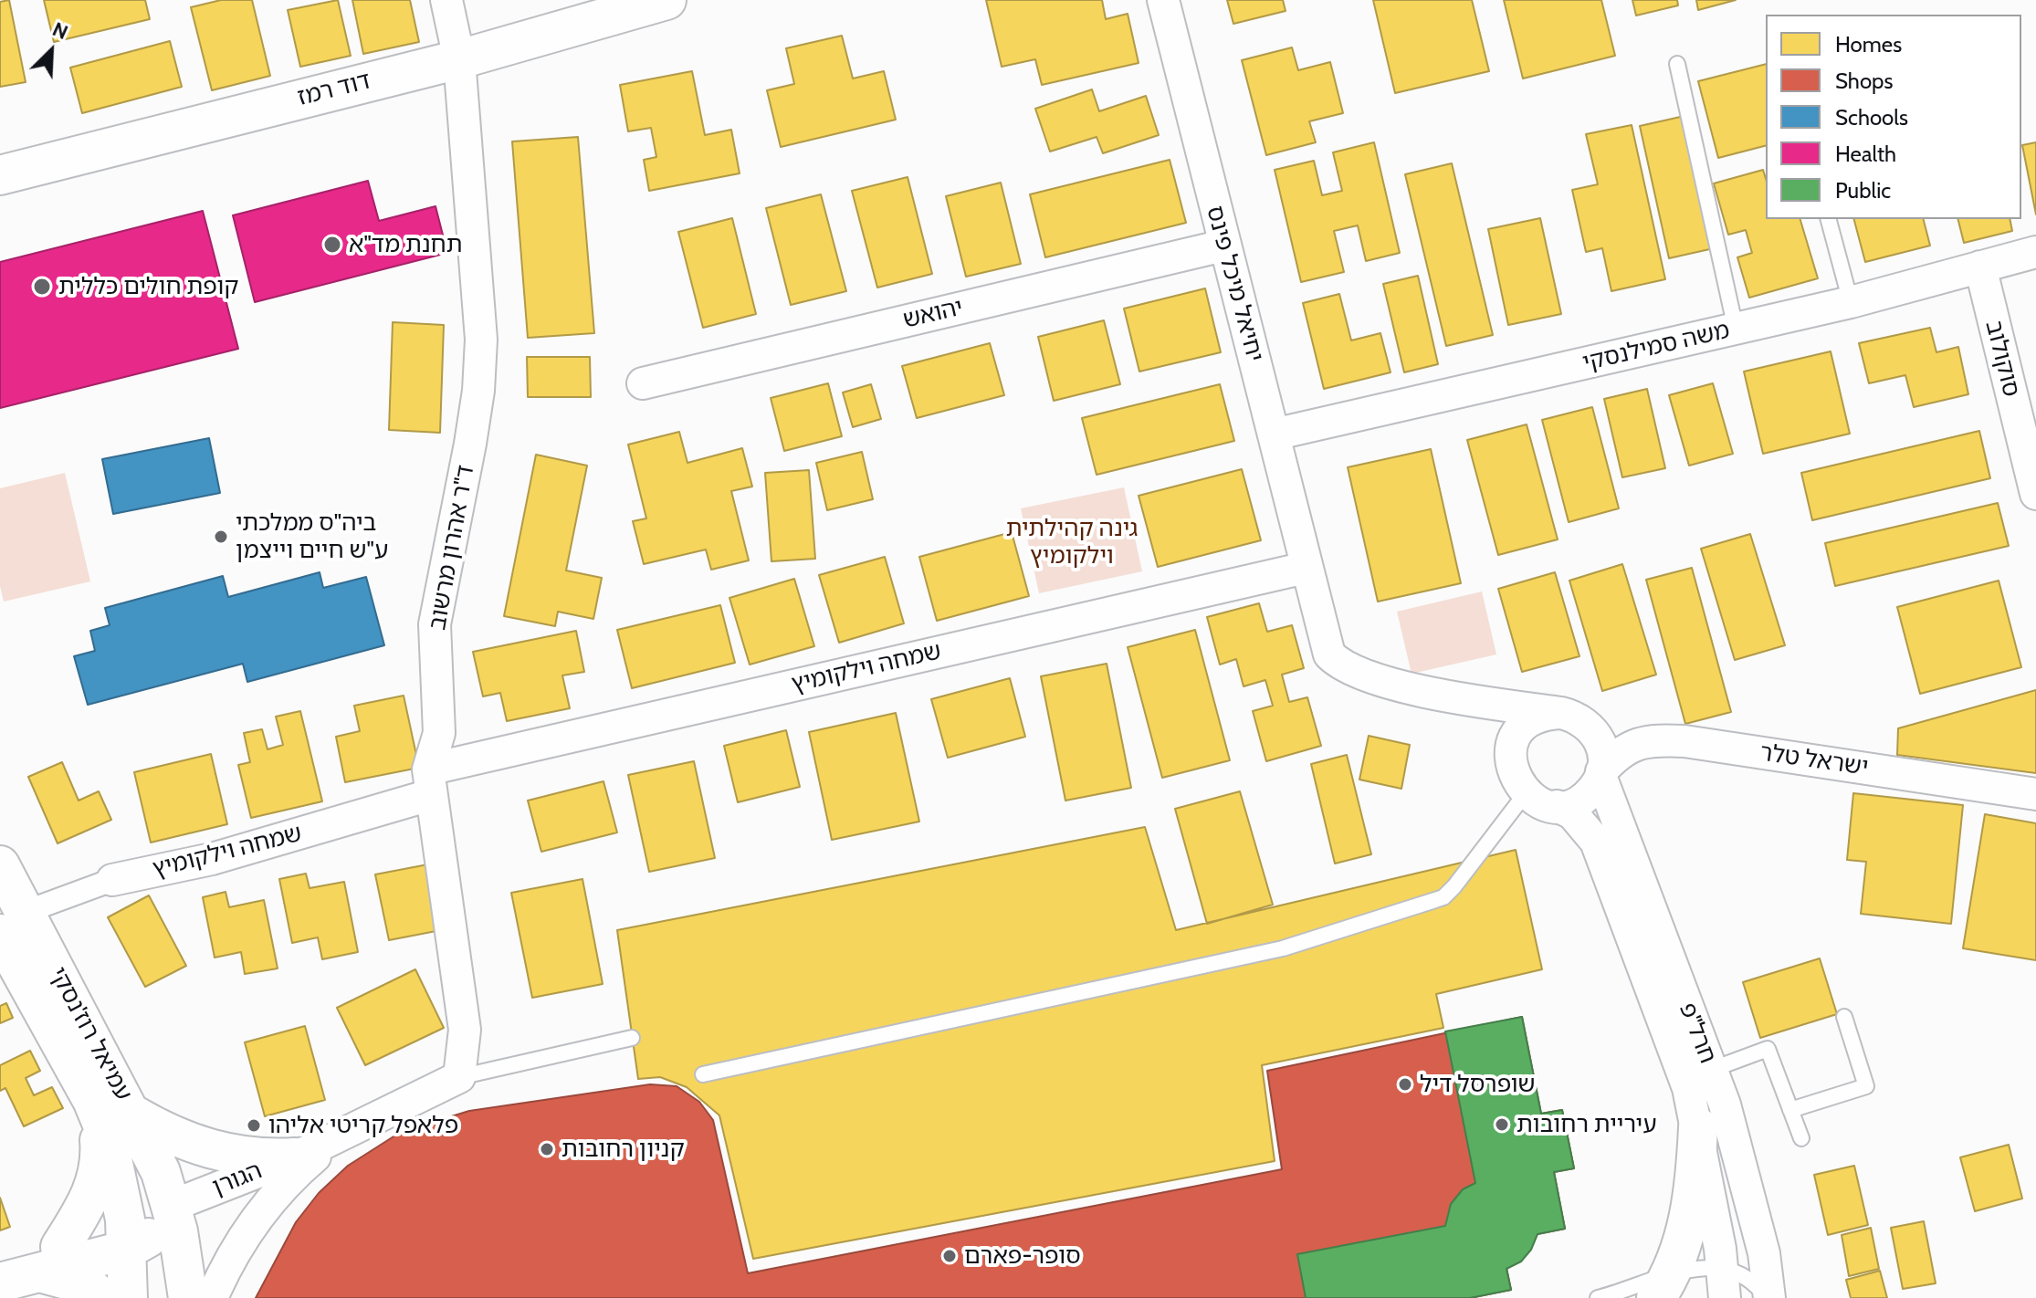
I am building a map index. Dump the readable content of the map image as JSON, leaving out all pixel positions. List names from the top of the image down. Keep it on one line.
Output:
{"streets":{"street":["דוד רמז","יחיאל מיכל פינס","יהואש","משה סמילנסקי","סוקולוב","ד\"ר אהרון מרשוב","שמחה וילקומיץ","ישראל טלר","חרל\"פ","עמיאל רוז'נסקי","הגורן"]},"crossings":[["דוד רמז","ד\"ר אהרון מרשוב"],["יחיאל מיכל פינס","יהואש"],["יחיאל מיכל פינס","משה סמילנסקי"],["יחיאל מיכל פינס","שמחה וילקומיץ"],["משה סמילנסקי","סוקולוב"],["ד\"ר אהרון מרשוב","שמחה וילקומיץ"],["ד\"ר אהרון מרשוב","הגורן"],["שמחה וילקומיץ","עמיאל רוז'נסקי"],["ישראל טלר","חרל\"פ"],["עמיאל רוז'נסקי","הגורן"]],"parks":["גינה קהילתית וילקומיץ"],"places":["תחנת מד\"א","קופת חולים כללית","ביה\"ס ממלכתי ע\"ש חיים וייצמן","שופרסל דיל","עיריית רחובות","פלאפל קריטי אליהו","קניון רחובות","סופר-פארם"],"legend":["Homes","Shops","Schools","Health","Public"],"north":"top right"}
